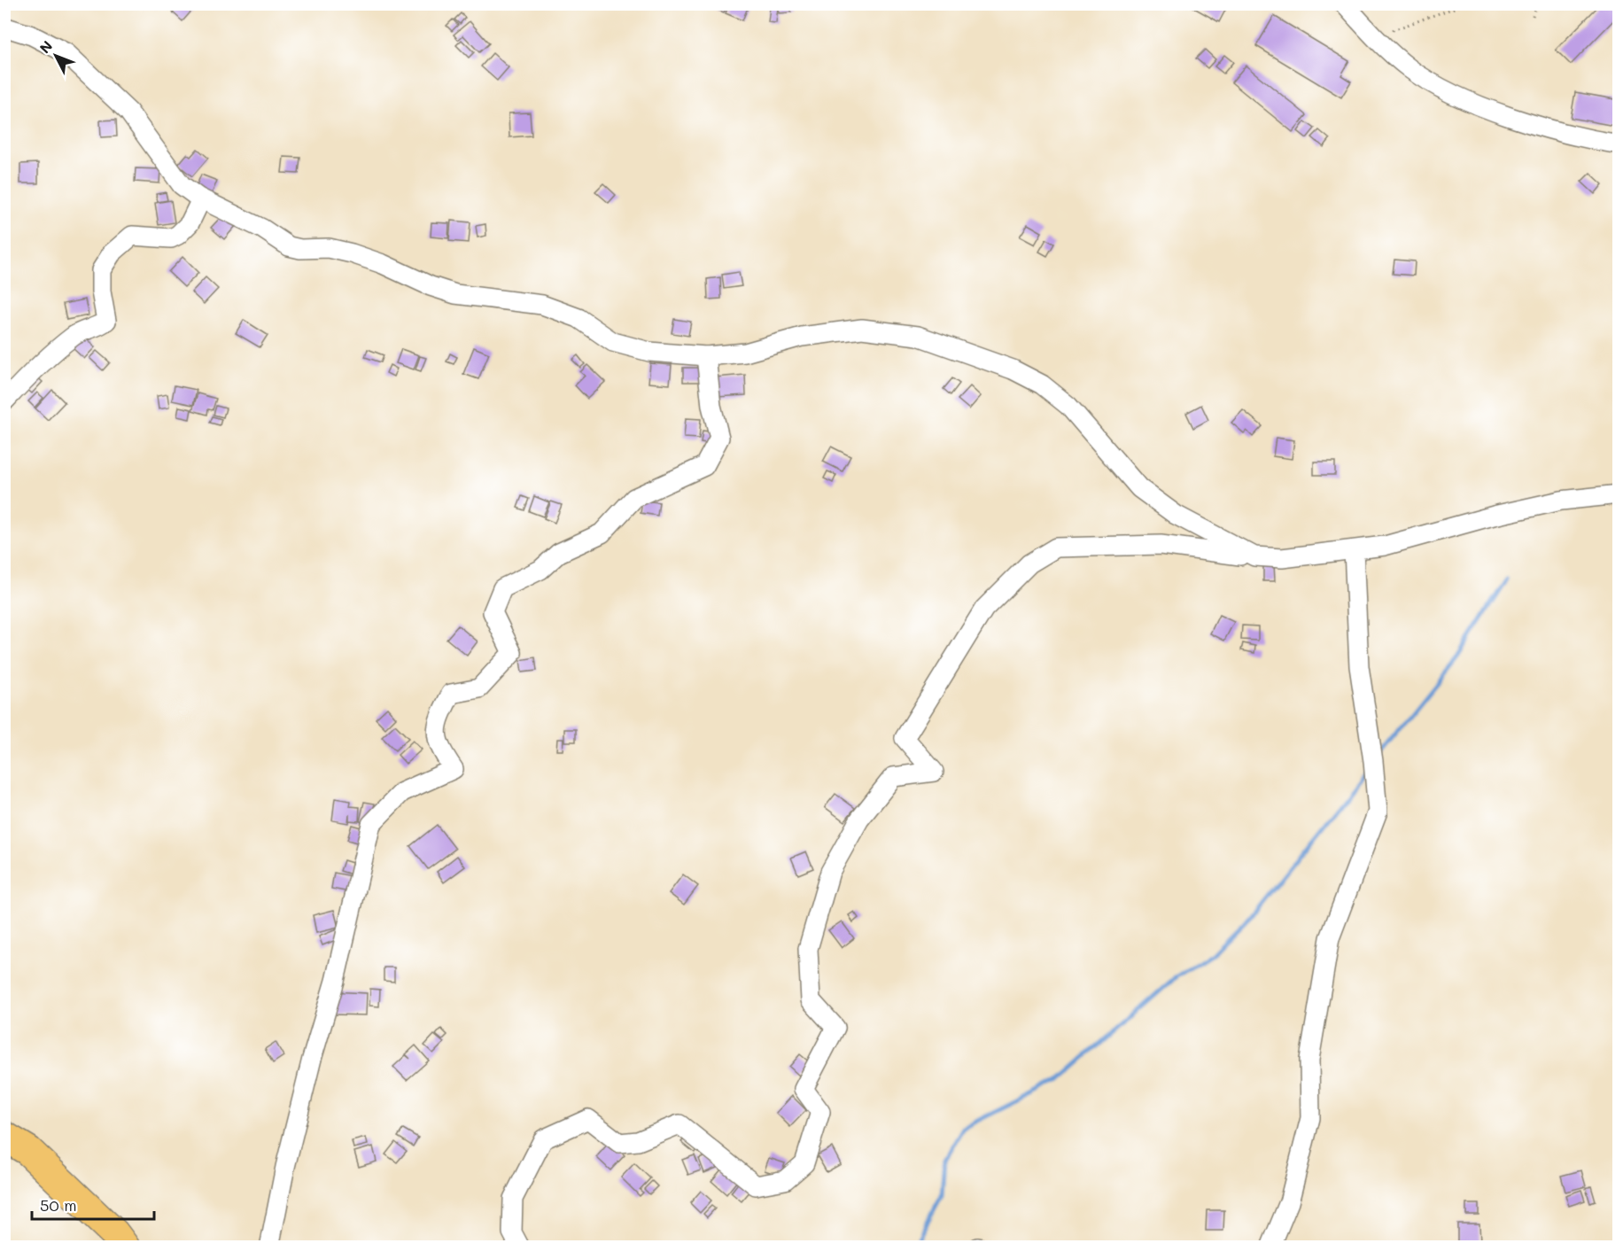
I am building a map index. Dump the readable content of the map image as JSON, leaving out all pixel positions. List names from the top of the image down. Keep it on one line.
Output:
{"scale_bar":"50 m","north":"top left"}
